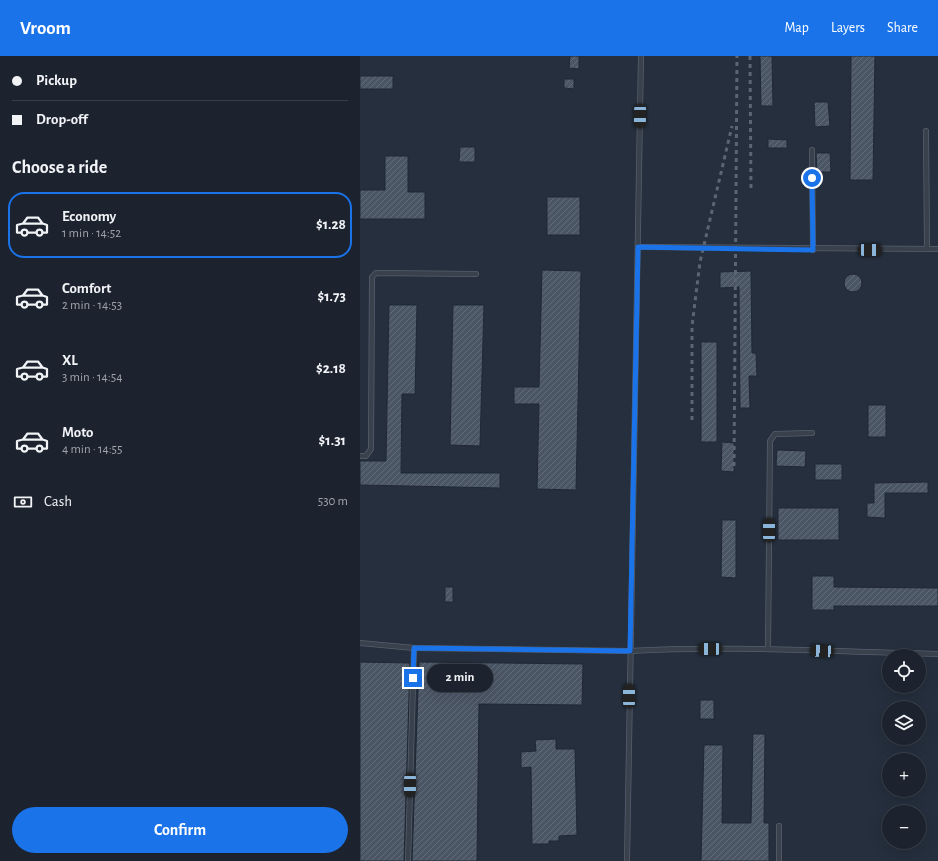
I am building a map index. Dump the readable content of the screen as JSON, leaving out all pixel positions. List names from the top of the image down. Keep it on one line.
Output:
{"page":{"header":"Vroom","nav":["Map","Layers","Share"],"banner":["Pickup","Drop-off"],"heading":"Choose a ride","list":[{"name":"Economy","note":"1 min · 14:52","value":"$1.28"},{"name":"Comfort","note":"2 min · 14:53","value":"$1.73"},{"name":"XL","note":"3 min · 14:54","value":"$2.18"},{"name":"Moto","note":"4 min · 14:55","value":"$1.31"}],"pay":["Cash","530 m"],"map_buttons":["+","−"],"bubble":"2 min","buttons":"Confirm"}}
